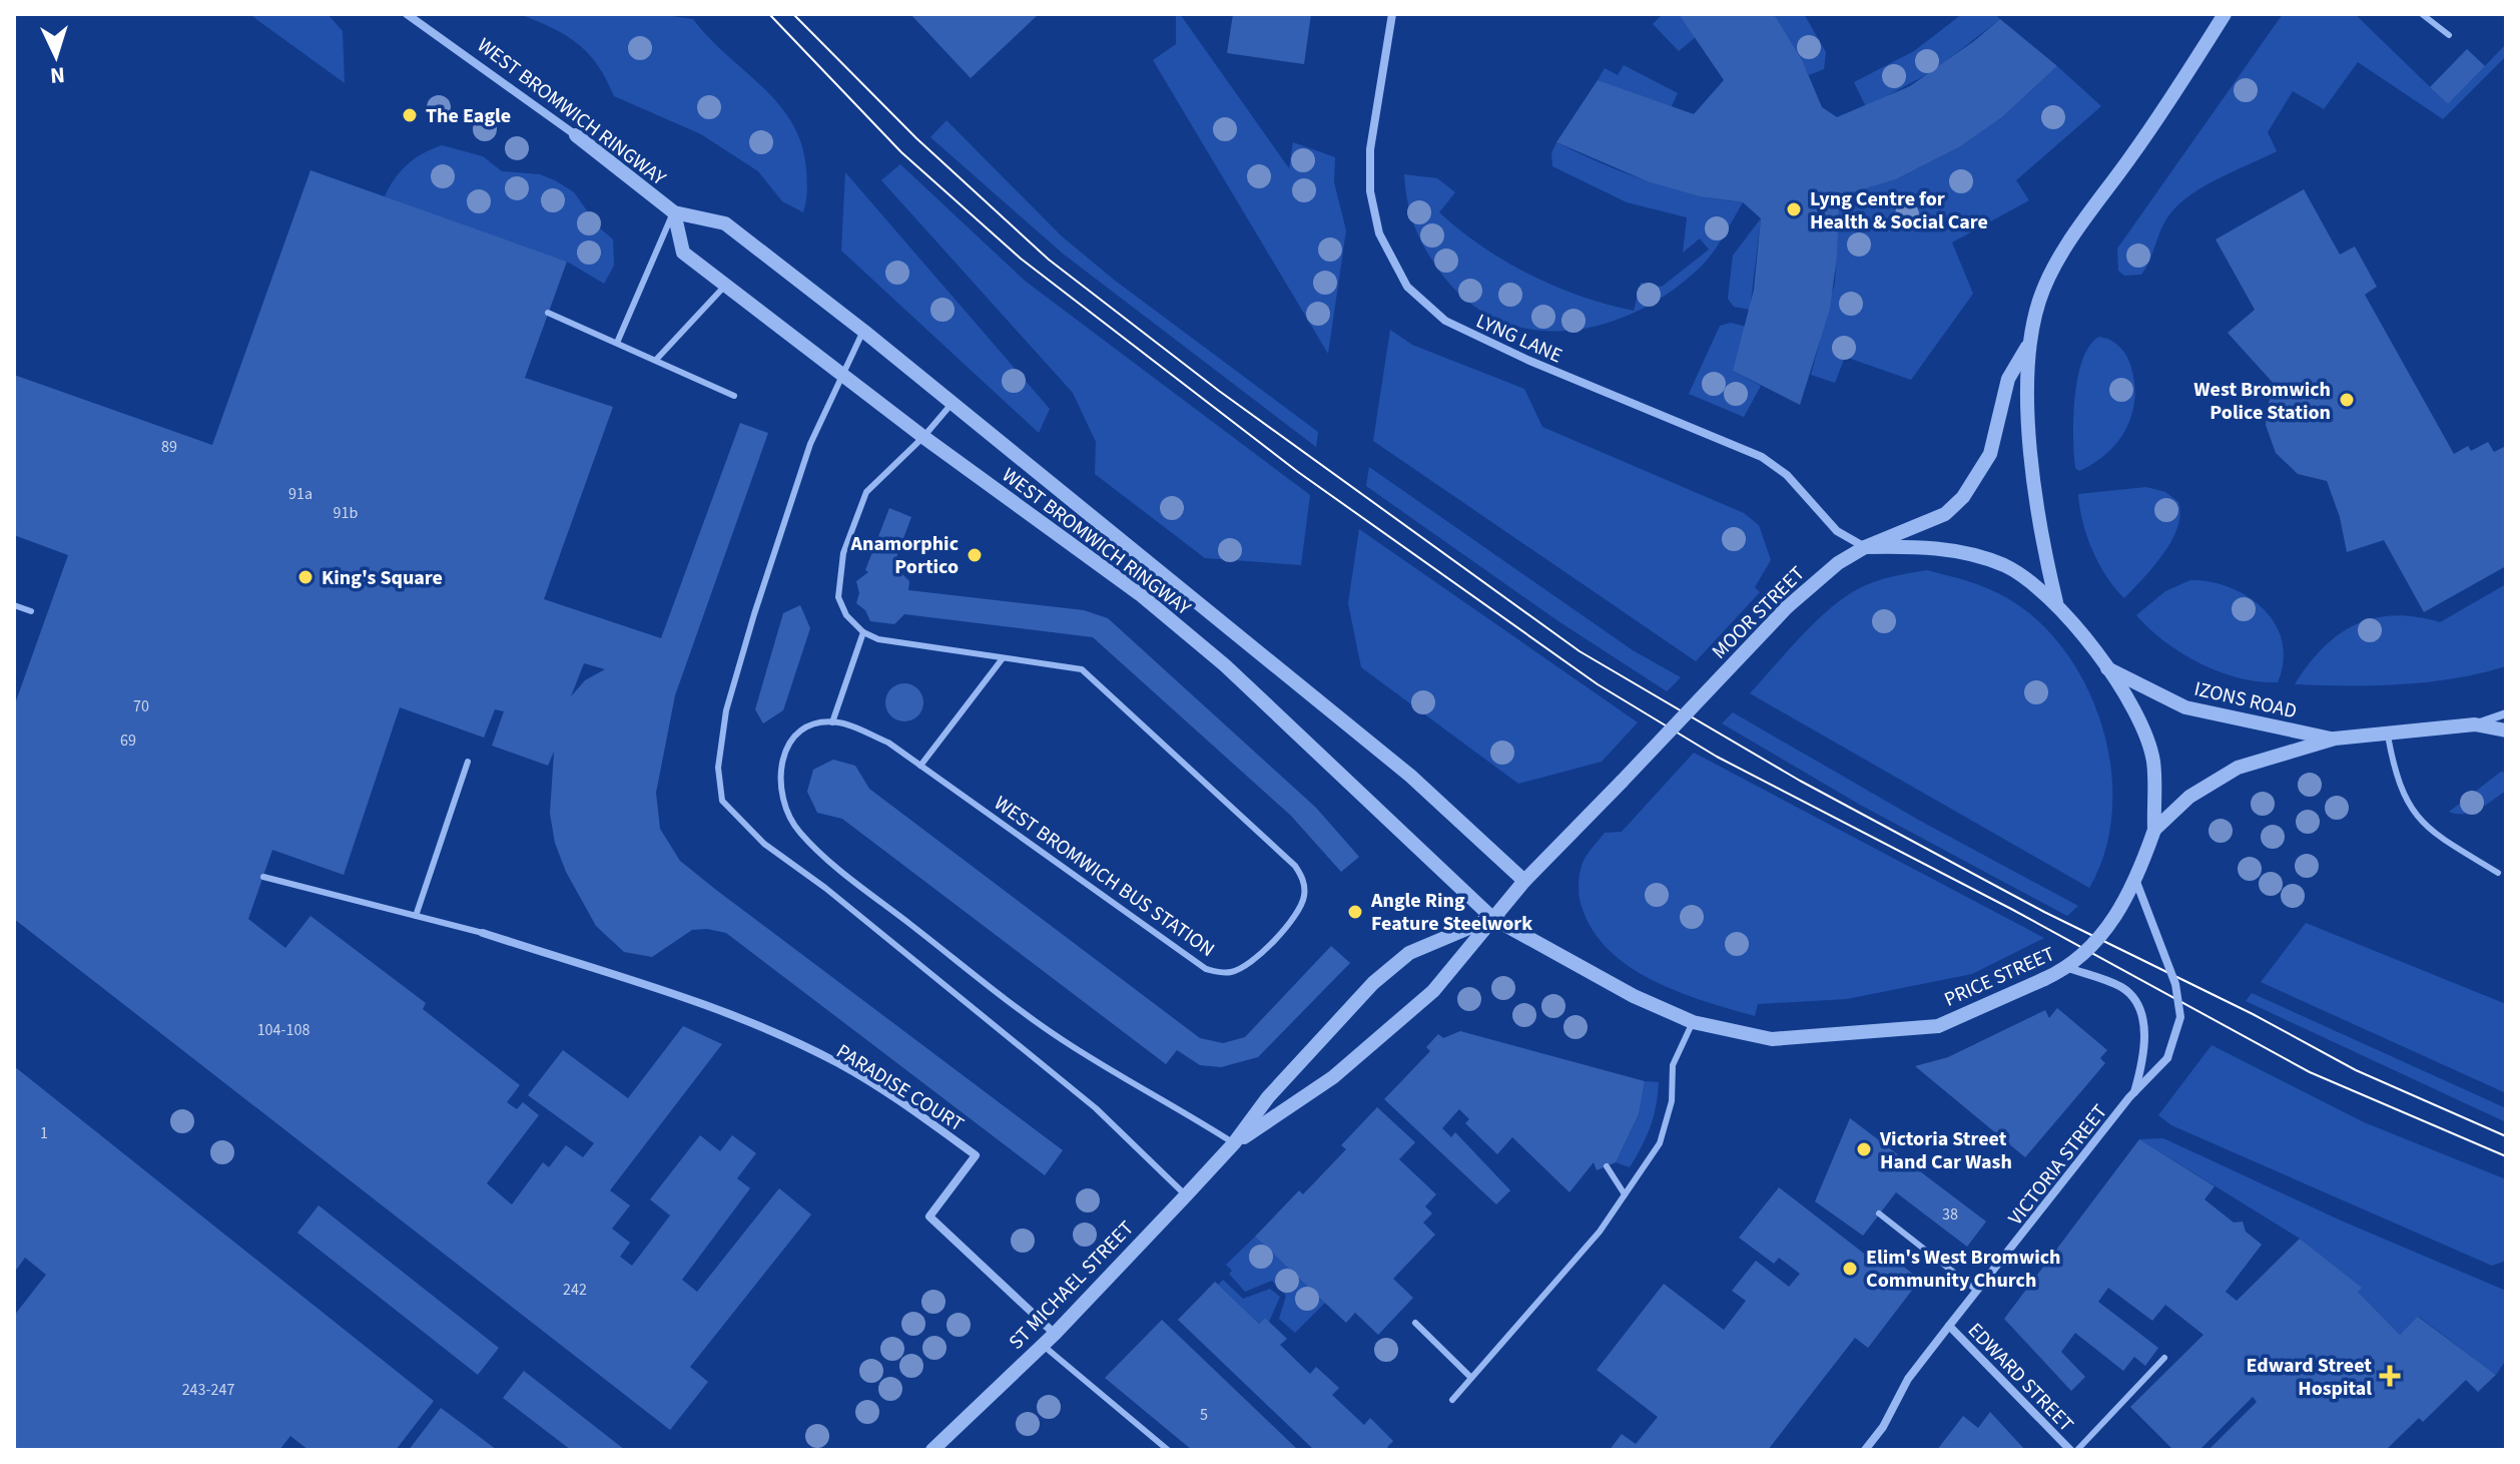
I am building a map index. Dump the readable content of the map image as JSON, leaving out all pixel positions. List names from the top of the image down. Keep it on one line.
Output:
{"streets":{"street":["WEST BROMWICH RINGWAY","LYNG LANE","MOOR STREET","IZONS ROAD","PRICE STREET","PARADISE COURT","VICTORIA STREET","ST MICHAEL STREET","EDWARD STREET"],"lane":["WEST BROMWICH BUS STATION"]},"crossings":[["WEST BROMWICH RINGWAY","MOOR STREET"],["WEST BROMWICH RINGWAY","PRICE STREET"],["LYNG LANE","MOOR STREET"],["LYNG LANE","PRICE STREET"],["MOOR STREET","PRICE STREET"],["MOOR STREET","ST MICHAEL STREET"],["IZONS ROAD","PRICE STREET"],["PRICE STREET","VICTORIA STREET"],["PARADISE COURT","ST MICHAEL STREET"],["VICTORIA STREET","EDWARD STREET"]],"places":{"other":["The Eagle","Lyng Centre for Health & Social Care","West Bromwich Police Station","Anamorphic Portico","King's Square","Angle Ring Feature Steelwork","Victoria Street Hand Car Wash","Elim's West Bromwich Community Church"],"health":["Edward Street Hospital"]},"house_numbers":["89","91a","91b","70","69","104-108","1","38","242","243-247","5"],"north":"bottom"}
